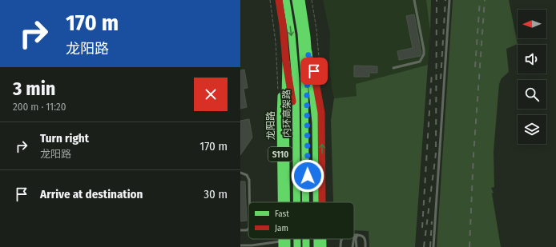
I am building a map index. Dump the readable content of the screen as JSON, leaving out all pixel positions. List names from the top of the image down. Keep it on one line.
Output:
{"streets":{"main road":["内环高架路","龙阳路","S110"]},"crossings":[["内环高架路","龙阳路"]],"legend":["Fast","Jam"],"north":"left","page":{"turn":["170 m","龙阳路"],"heading":["3 min","200 m · 11:20"],"list":[{"name":"Turn right","note":"龙阳路","value":"170 m"},{"name":"Arrive at destination","value":"30 m"}]}}
